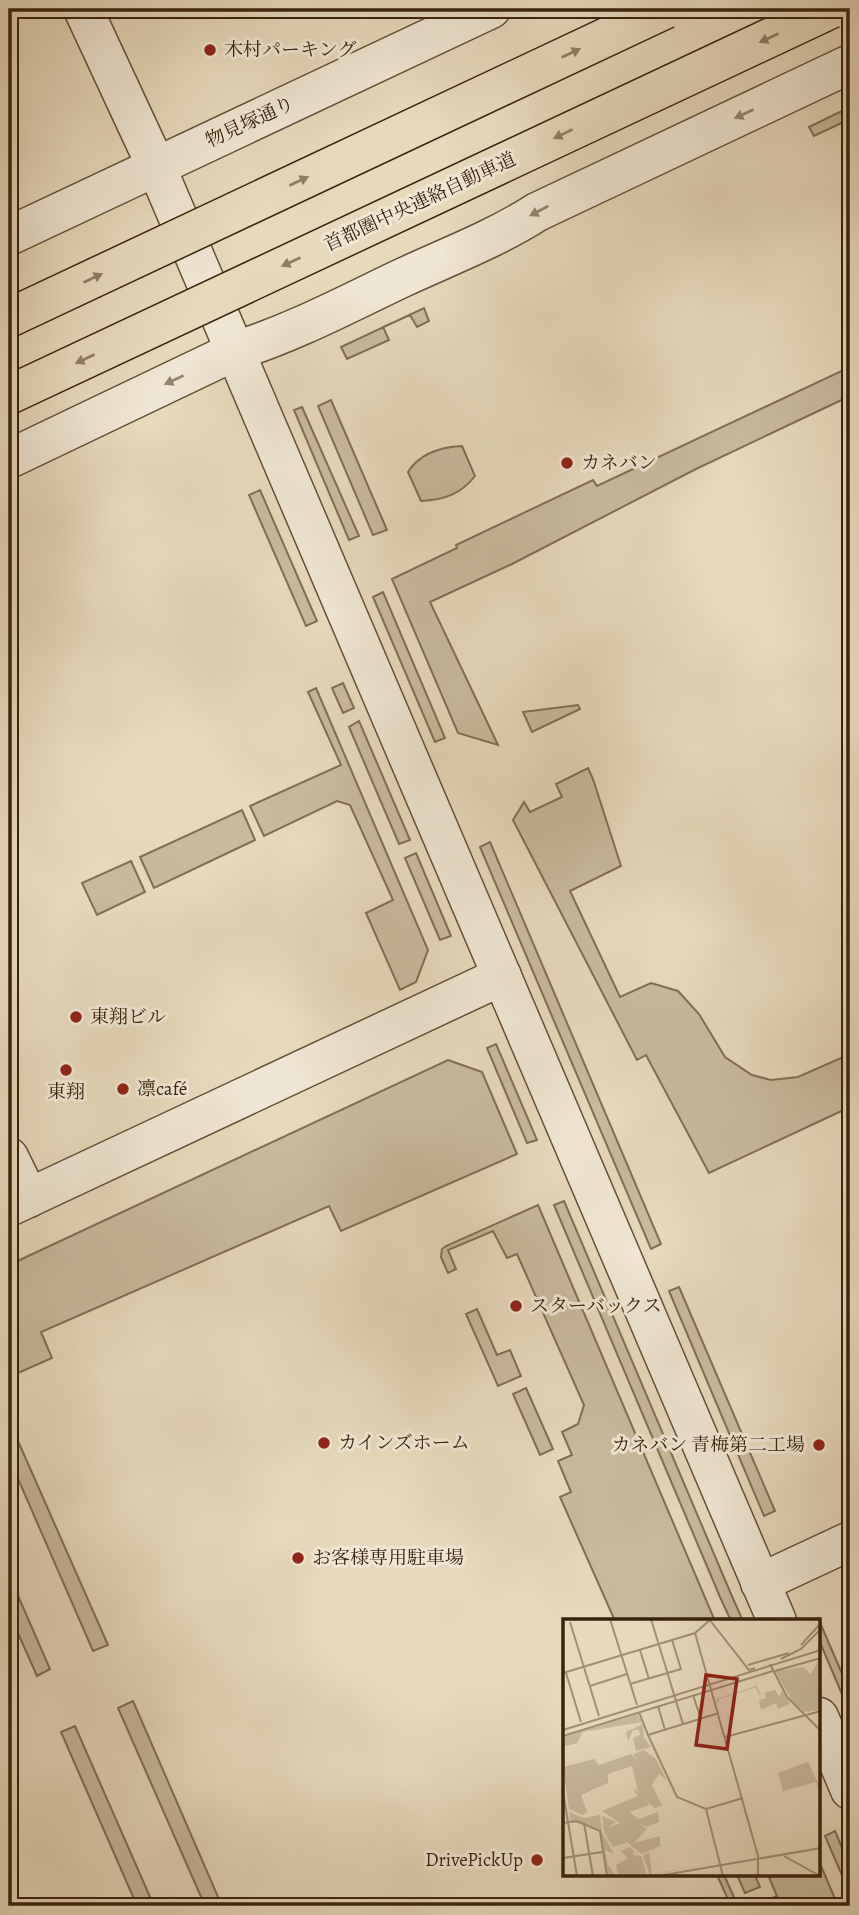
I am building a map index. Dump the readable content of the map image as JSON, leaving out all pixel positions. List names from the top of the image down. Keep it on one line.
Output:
{"streets":{"highway":["首都圏中央連絡自動車道"],"street":["物見塚通り"]},"places":["木村パーキング","カネバン","東翔ビル","東翔","凛café","スターバックス","カインズホーム","カネバン 青梅第二工場","お客様専用駐車場","DrivePickUp"]}
